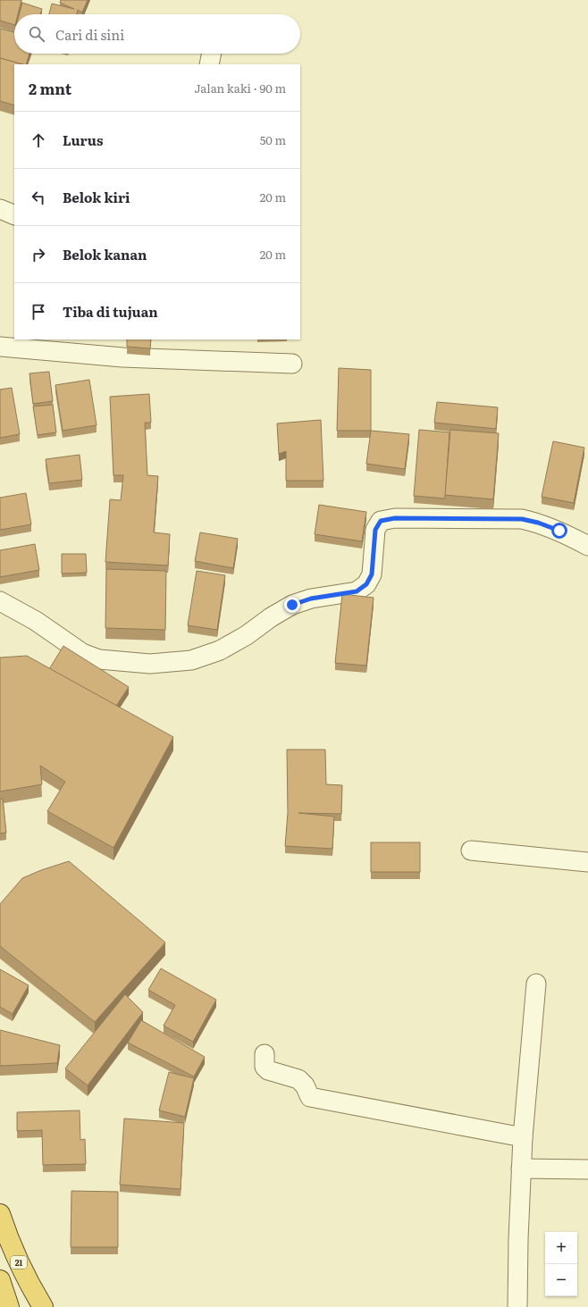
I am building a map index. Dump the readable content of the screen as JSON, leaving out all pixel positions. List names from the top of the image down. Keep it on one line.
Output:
{"streets":{"highway":["21"]},"page":{"search":"Cari di sini","heading":["2 mnt","Jalan kaki · 90 m"],"list":[["Lurus","50 m"],["Belok kiri","20 m"],["Belok kanan","20 m"],"Tiba di tujuan"],"map_buttons":["+","−"]}}
